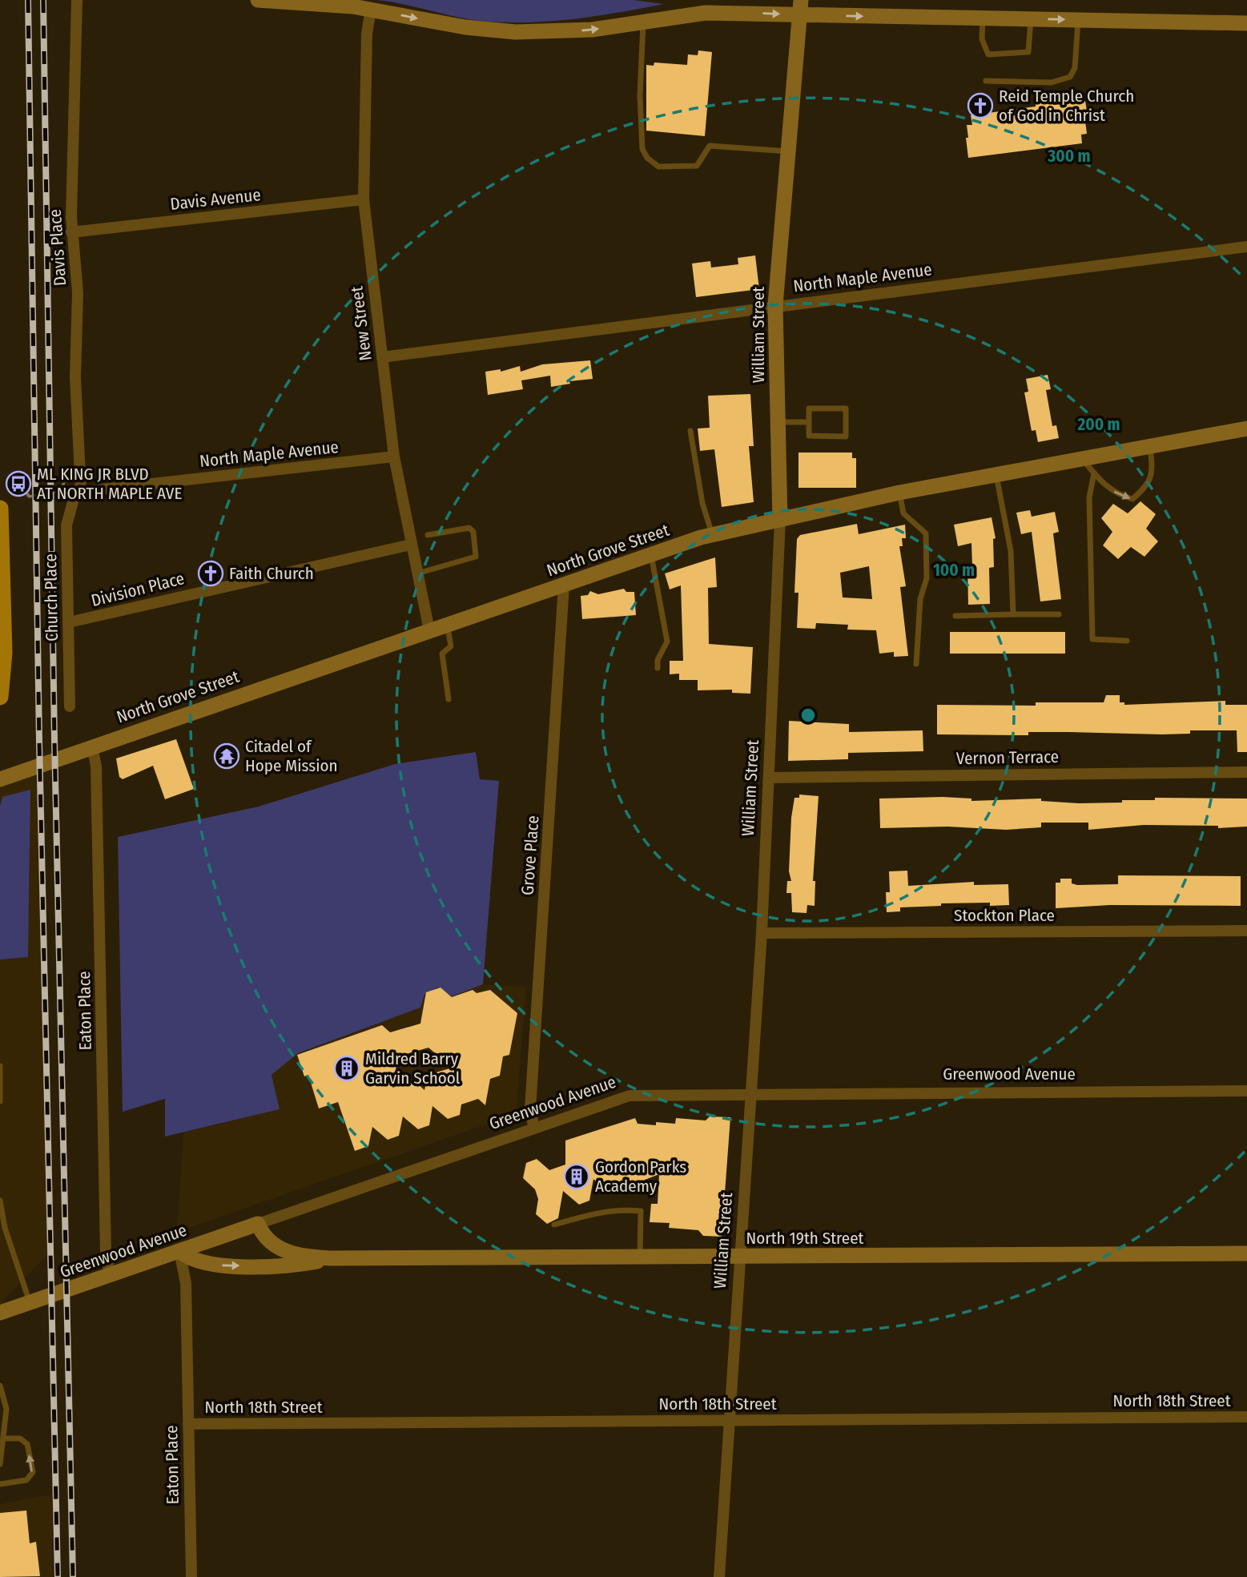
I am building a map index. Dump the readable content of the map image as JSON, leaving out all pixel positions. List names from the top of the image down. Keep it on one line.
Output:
{"streets":{"main road":["William Street","North Grove Street","Greenwood Avenue","North 19th Street"],"street":["Davis Avenue","Davis Place","North Maple Avenue","New Street","Division Place","Church Place","Vernon Terrace","Grove Place","Stockton Place","Eaton Place","North 18th Street"]},"crossings":[["Davis Avenue","Davis Place"],["Davis Avenue","New Street"],["Davis Place","North Maple Avenue"],["Davis Place","Church Place"],["North Maple Avenue","New Street"],["North Maple Avenue","William Street"],["North Maple Avenue","Church Place"],["New Street","North Grove Street"],["New Street","Division Place"],["William Street","North Grove Street"],["William Street","Vernon Terrace"],["William Street","Stockton Place"],["William Street","Greenwood Avenue"],["William Street","North 19th Street"],["William Street","North 18th Street"],["North Grove Street","Grove Place"],["North Grove Street","Eaton Place"],["Division Place","Church Place"],["Grove Place","Greenwood Avenue"],["Eaton Place","Greenwood Avenue"],["Eaton Place","North 19th Street"],["Eaton Place","North 18th Street"],["Greenwood Avenue","North 19th Street"]],"places":{"church":["Reid Temple Church of God in Christ","Faith Church"],"bus stop":["ML KING JR BLVD AT NORTH MAPLE AVE"],"temple":["Citadel of Hope Mission"],"building":["Mildred Barry Garvin School","Gordon Parks Academy"]},"rings":["300 m","200 m","100 m"]}
